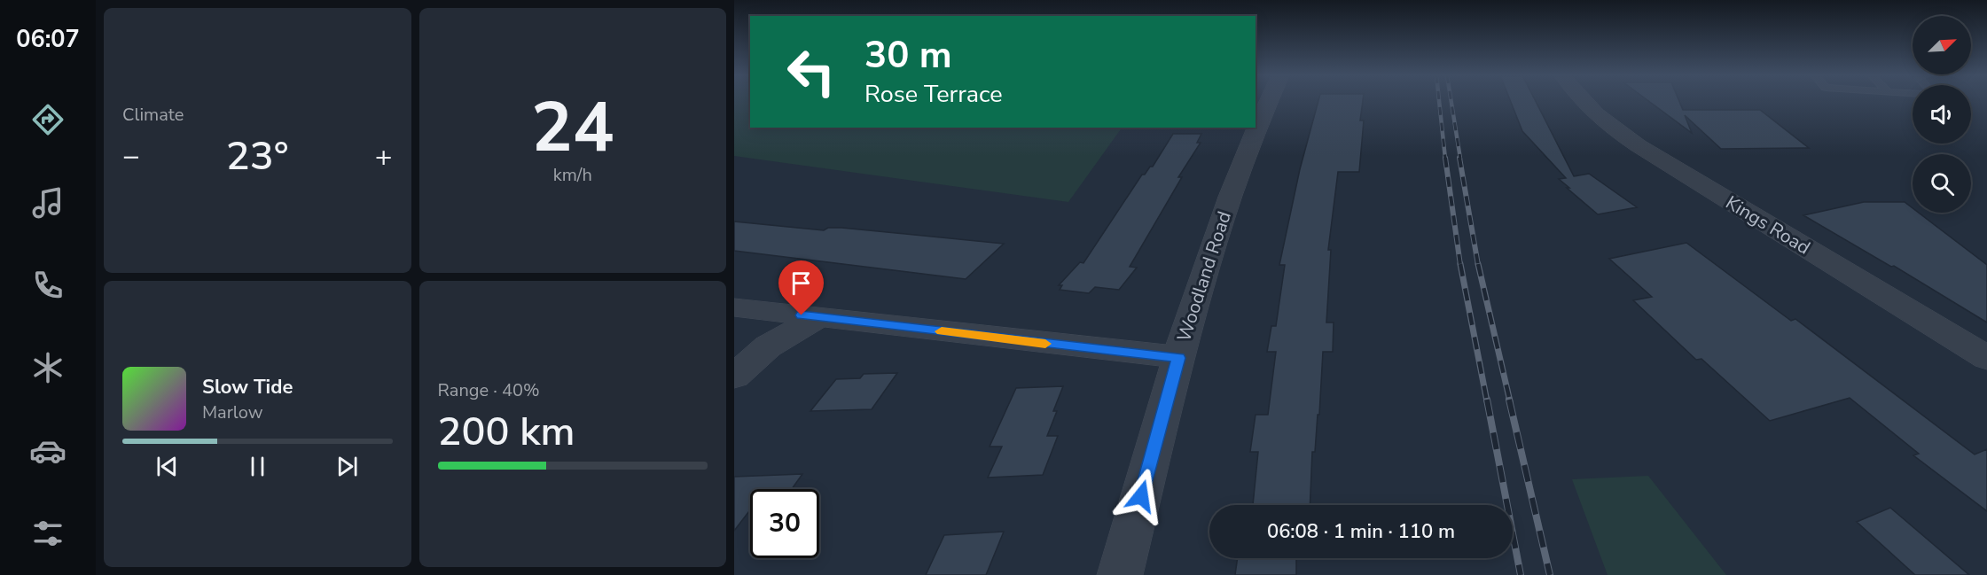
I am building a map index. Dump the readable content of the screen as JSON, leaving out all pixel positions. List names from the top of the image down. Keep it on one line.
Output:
{"streets":{"street":["Kings Road","Woodland Road"]},"north":"top right","page":{"tabs":"06:07","tile":["Climate",["24","km/h"],["Range · 40%","200 km"]],"turn":["30 m","Rose Terrace"],"heat":["−","23°","+"],"song":["Slow Tide","Marlow"],"limit":"30","trip":"06:08 · 1 min · 110 m"}}
